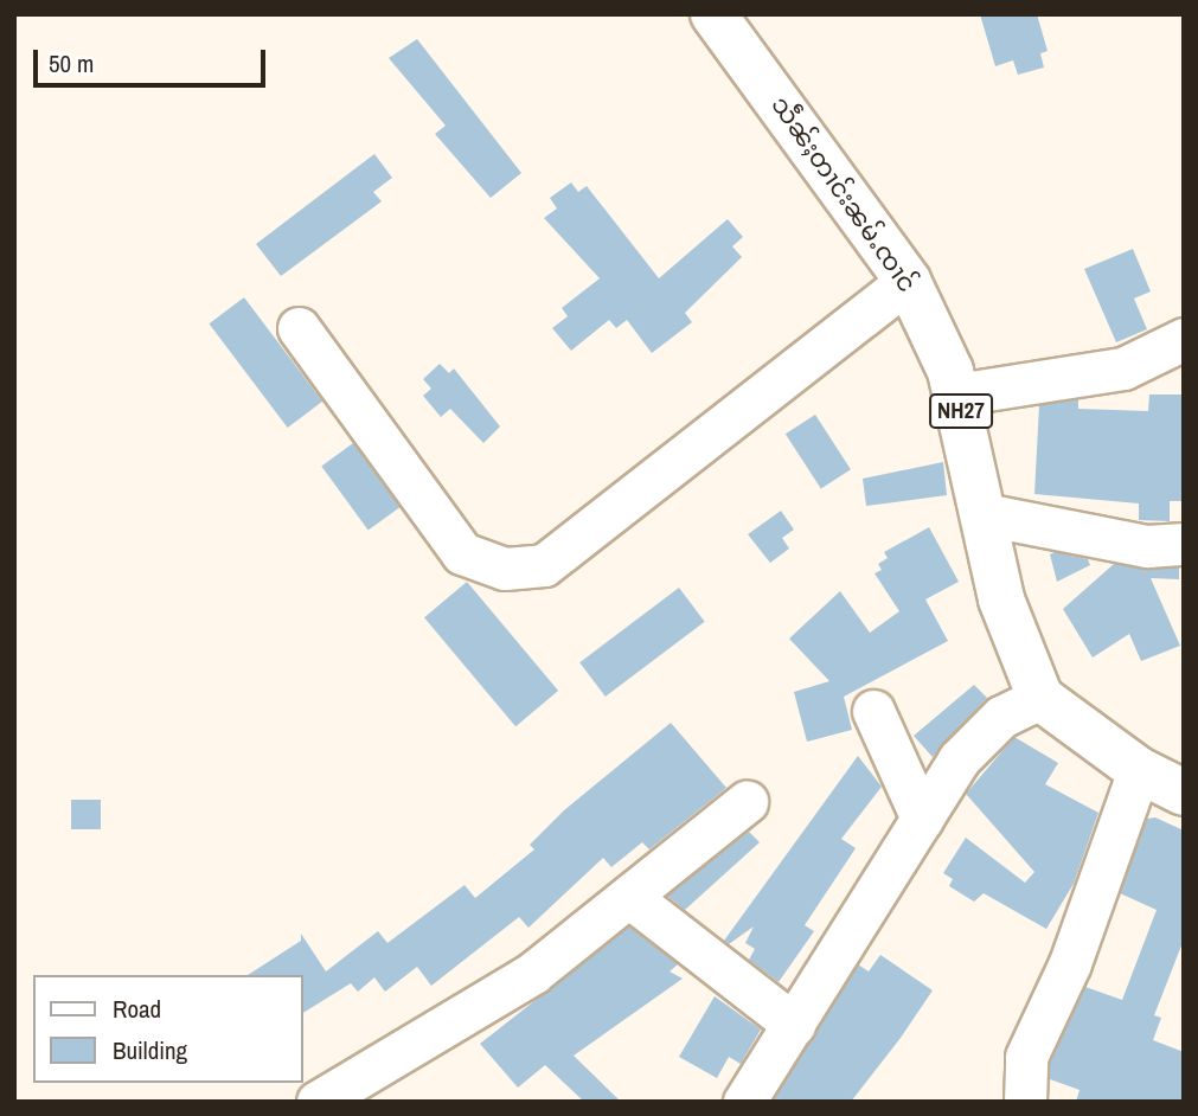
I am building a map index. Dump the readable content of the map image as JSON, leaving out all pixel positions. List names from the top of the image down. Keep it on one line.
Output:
{"streets":{"highway":["သဵၼ်ႈတၢင်းၼမ်ႉၸၢင်","NH27"]},"legend":["Road","Building"],"scale_bar":"50 m"}
